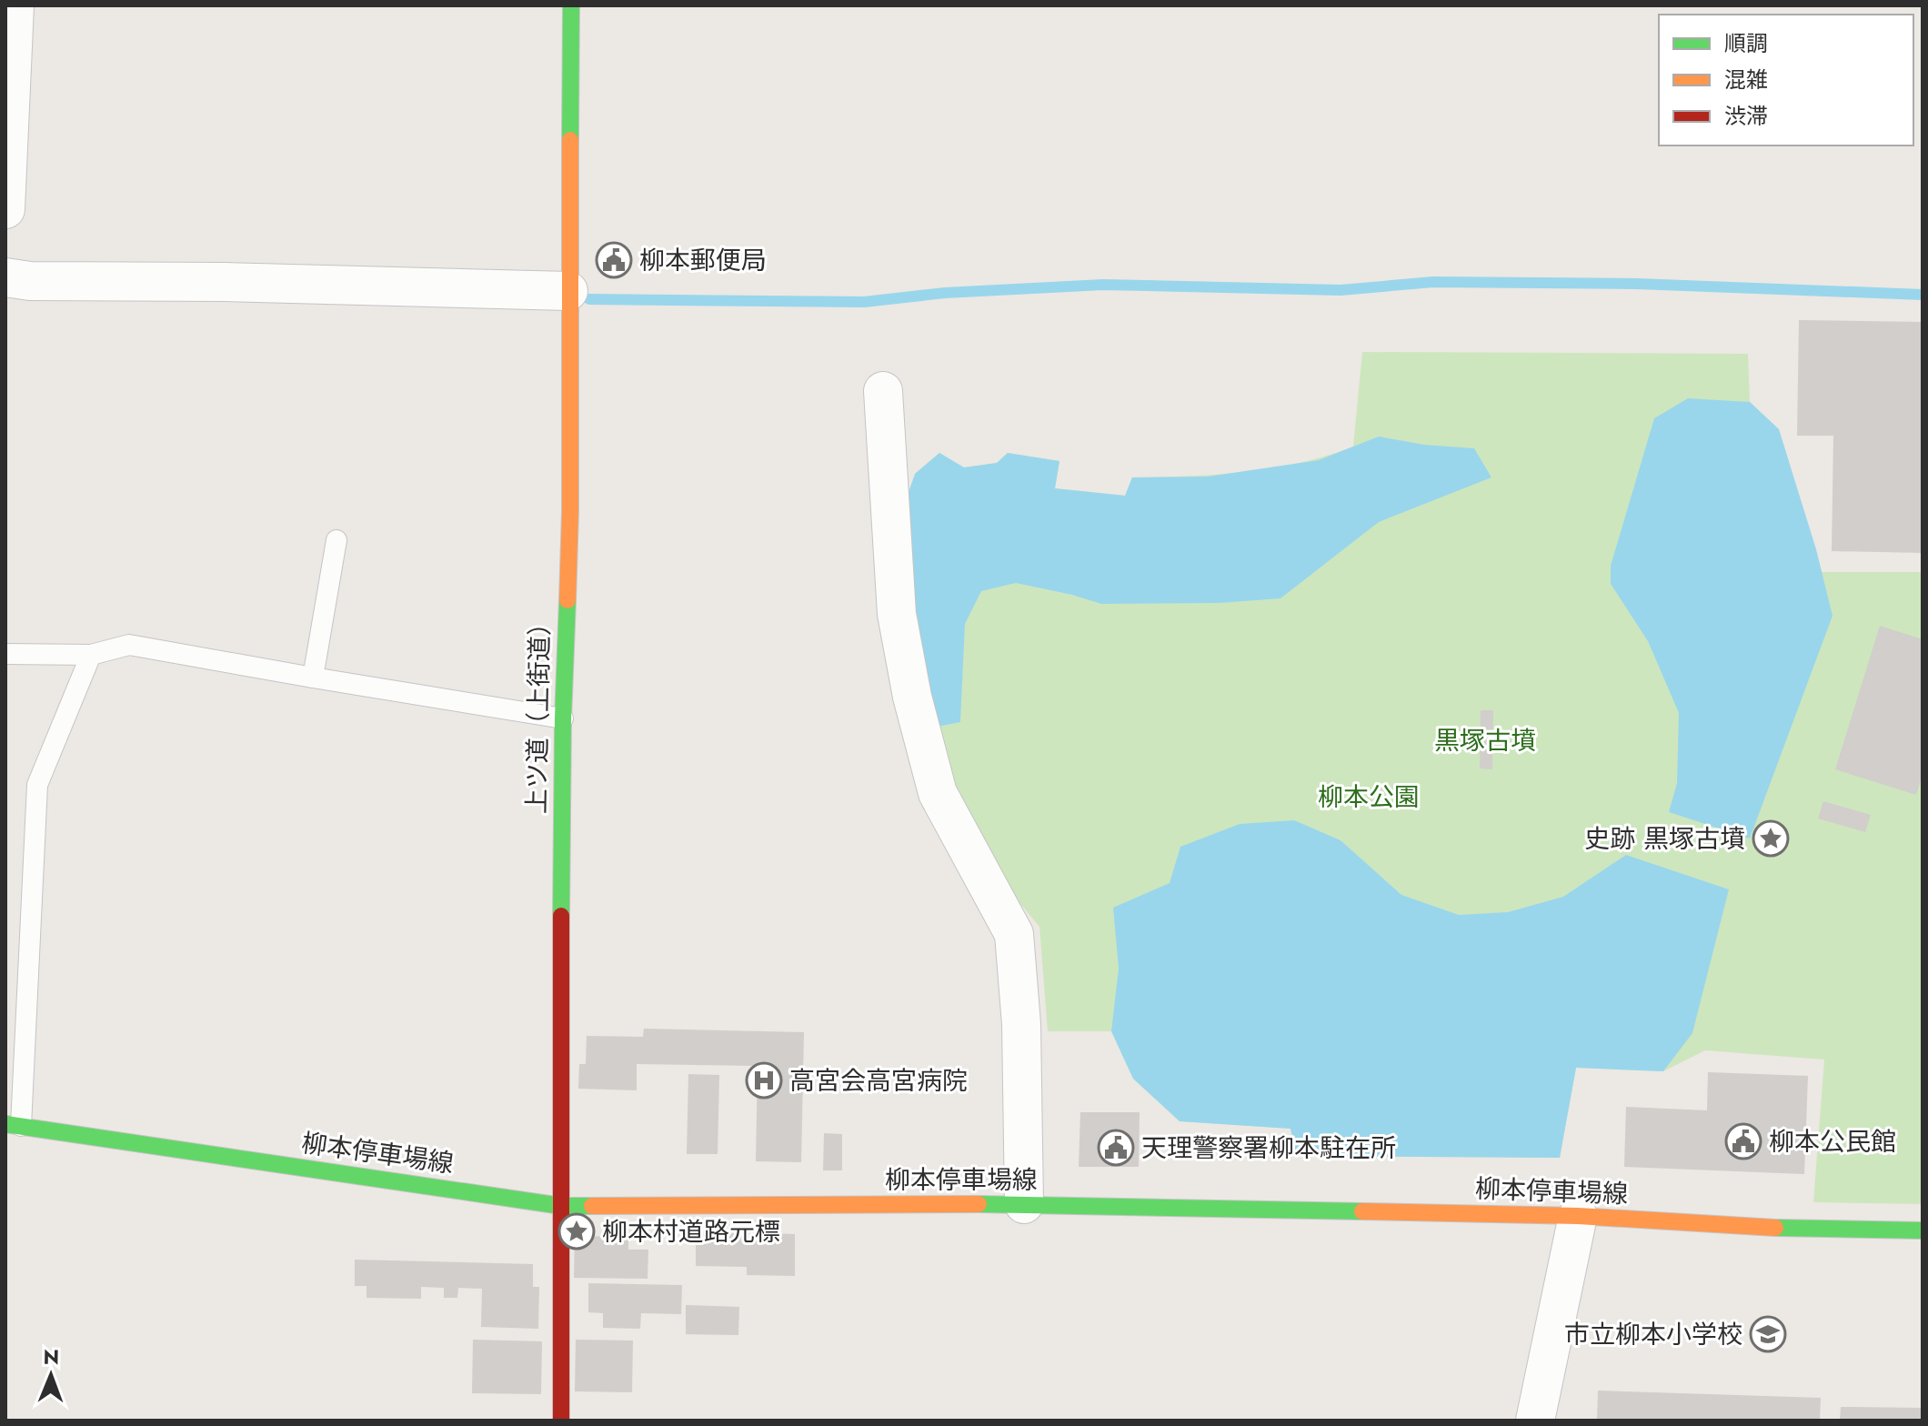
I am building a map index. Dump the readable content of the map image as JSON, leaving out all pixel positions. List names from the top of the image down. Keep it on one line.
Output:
{"streets":{"main road":["上ツ道（上街道）","柳本停車場線"]},"crossings":[["上ツ道（上街道）","柳本停車場線"]],"parks":["黒塚古墳","柳本公園"],"places":{"public building":["柳本郵便局","柳本公民館","天理警察署柳本駐在所"],"place":["史跡 黒塚古墳","柳本村道路元標"],"hospital":["高宮会高宮病院"],"school or university":["市立柳本小学校"]},"legend":["順調","混雑","渋滞"],"north":"top"}
